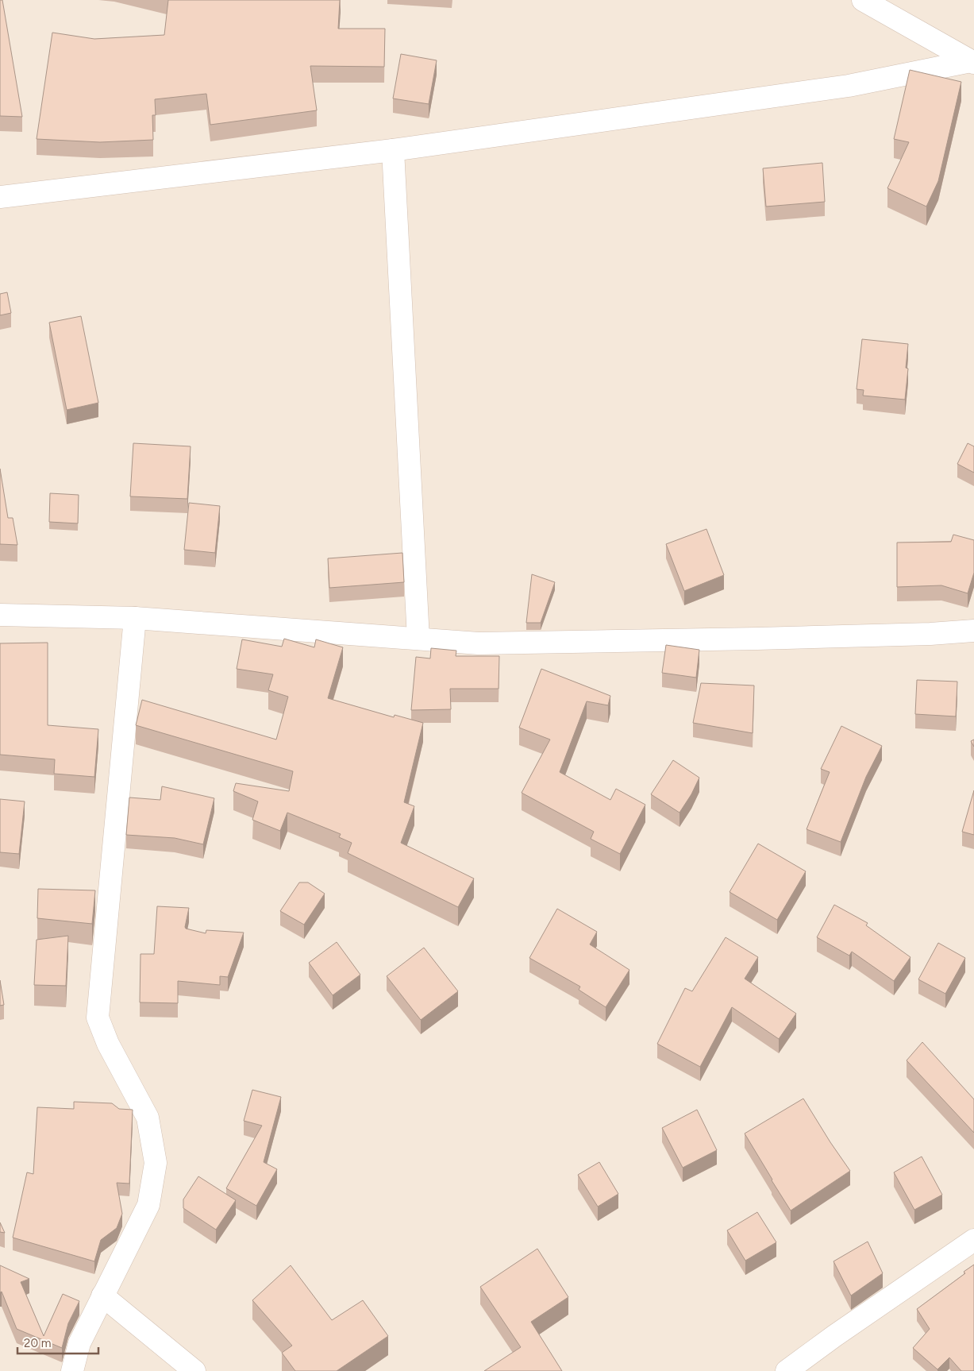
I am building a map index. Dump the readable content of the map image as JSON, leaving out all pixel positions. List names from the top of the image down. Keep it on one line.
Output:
{"scale_bar":"20 m"}
